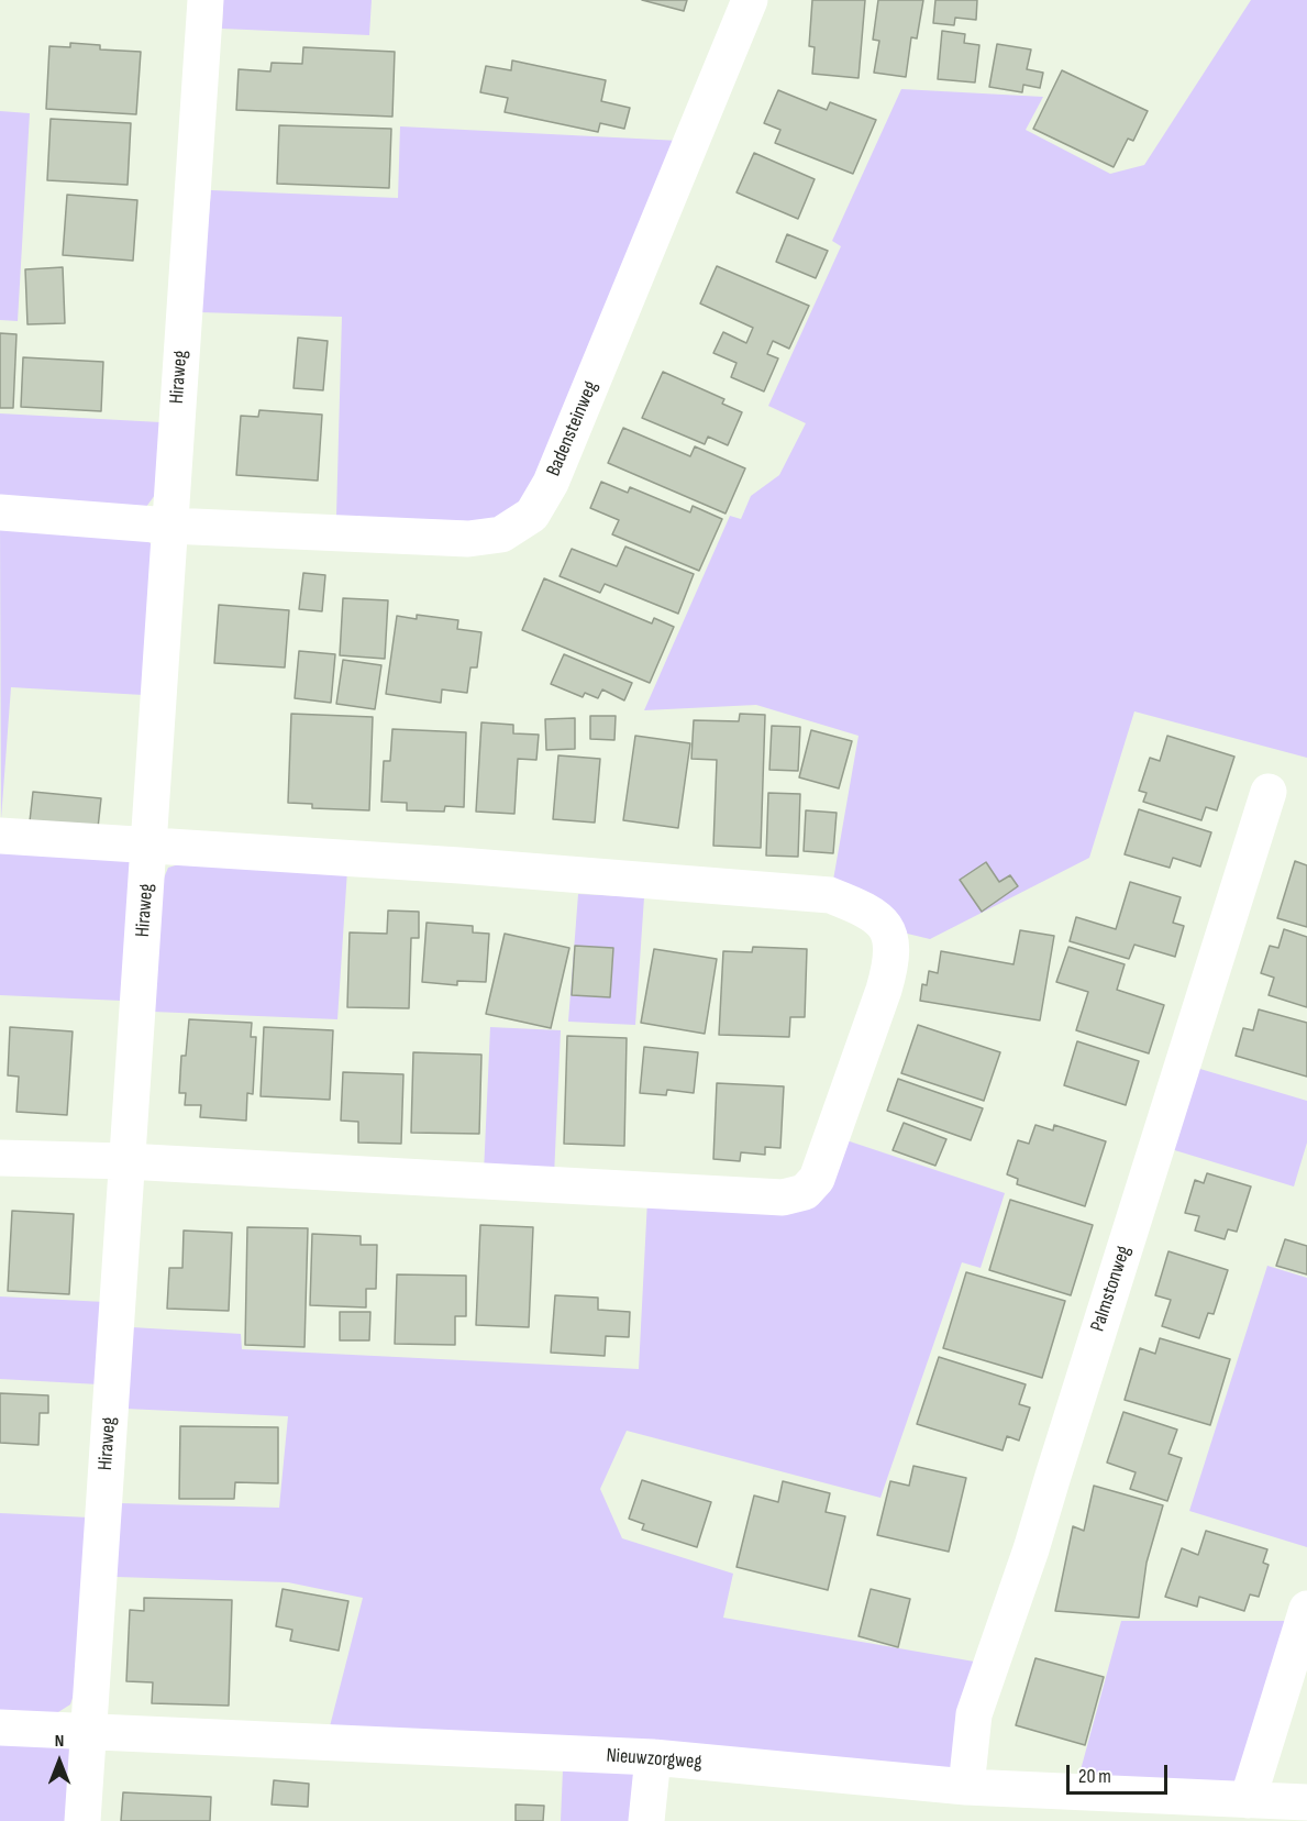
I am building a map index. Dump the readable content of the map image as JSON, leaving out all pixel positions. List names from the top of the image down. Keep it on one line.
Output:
{"streets":{"street":["Hiraweg","Badensteinweg","Palmstonweg","Nieuwzorgweg"]},"crossings":[["Hiraweg","Badensteinweg"],["Hiraweg","Nieuwzorgweg"],["Palmstonweg","Nieuwzorgweg"]],"scale_bar":"20 m","north":"top"}
